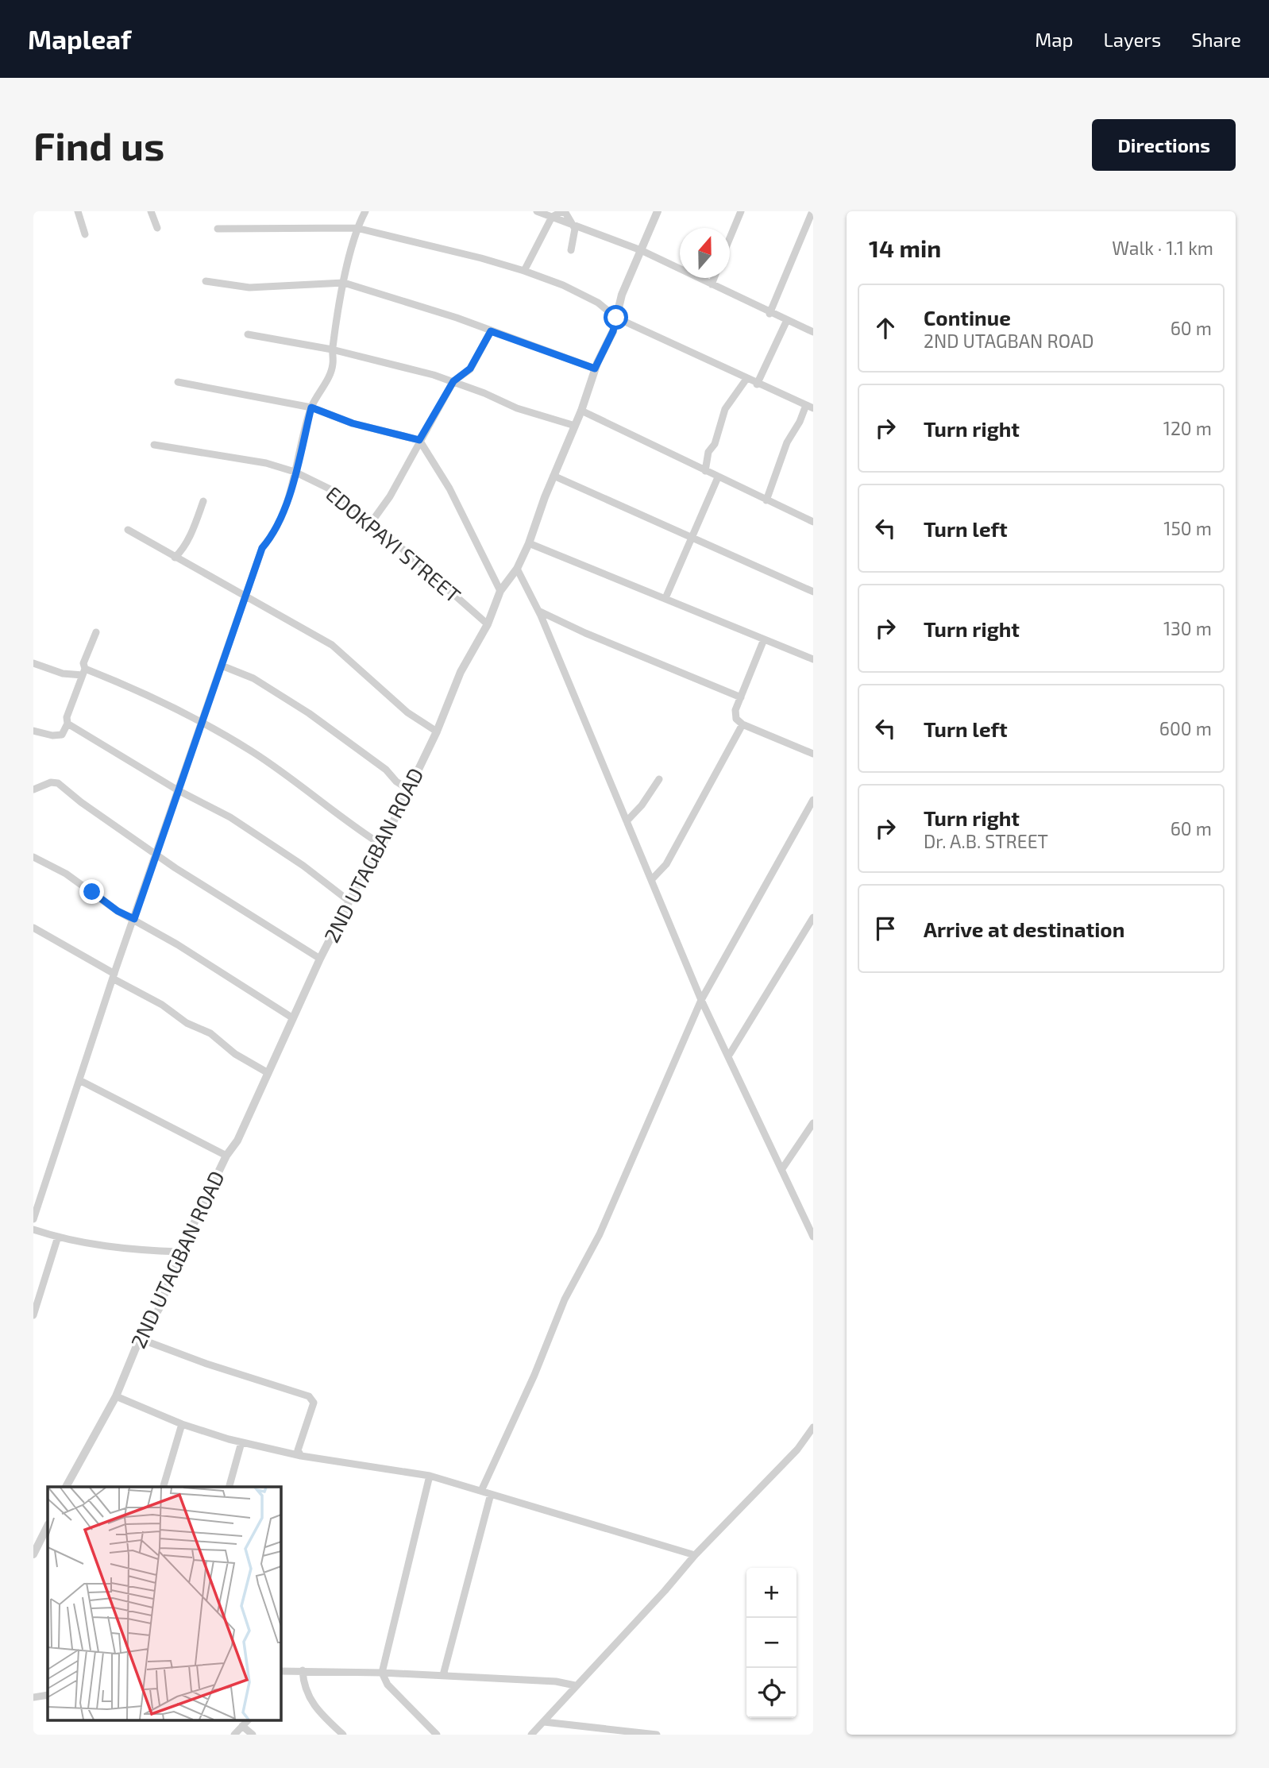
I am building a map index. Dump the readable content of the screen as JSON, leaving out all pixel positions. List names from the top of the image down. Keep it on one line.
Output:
{"streets":{"street":["EDOKPAYI STREET","2ND UTAGBAN ROAD"]},"crossings":[["EDOKPAYI STREET","2ND UTAGBAN ROAD"]],"north":"top","page":{"header":"Mapleaf","nav":["Map","Layers","Share"],"buttons":"Directions","title":"Find us","heading":["14 min","Walk · 1.1 km"],"list":[["Continue","2ND UTAGBAN ROAD","60 m"],["Turn right","120 m"],["Turn left","150 m"],["Turn right","130 m"],["Turn left","600 m"],["Turn right","Dr. A.B. STREET","60 m"],"Arrive at destination"],"map_buttons":["+","−"]}}
